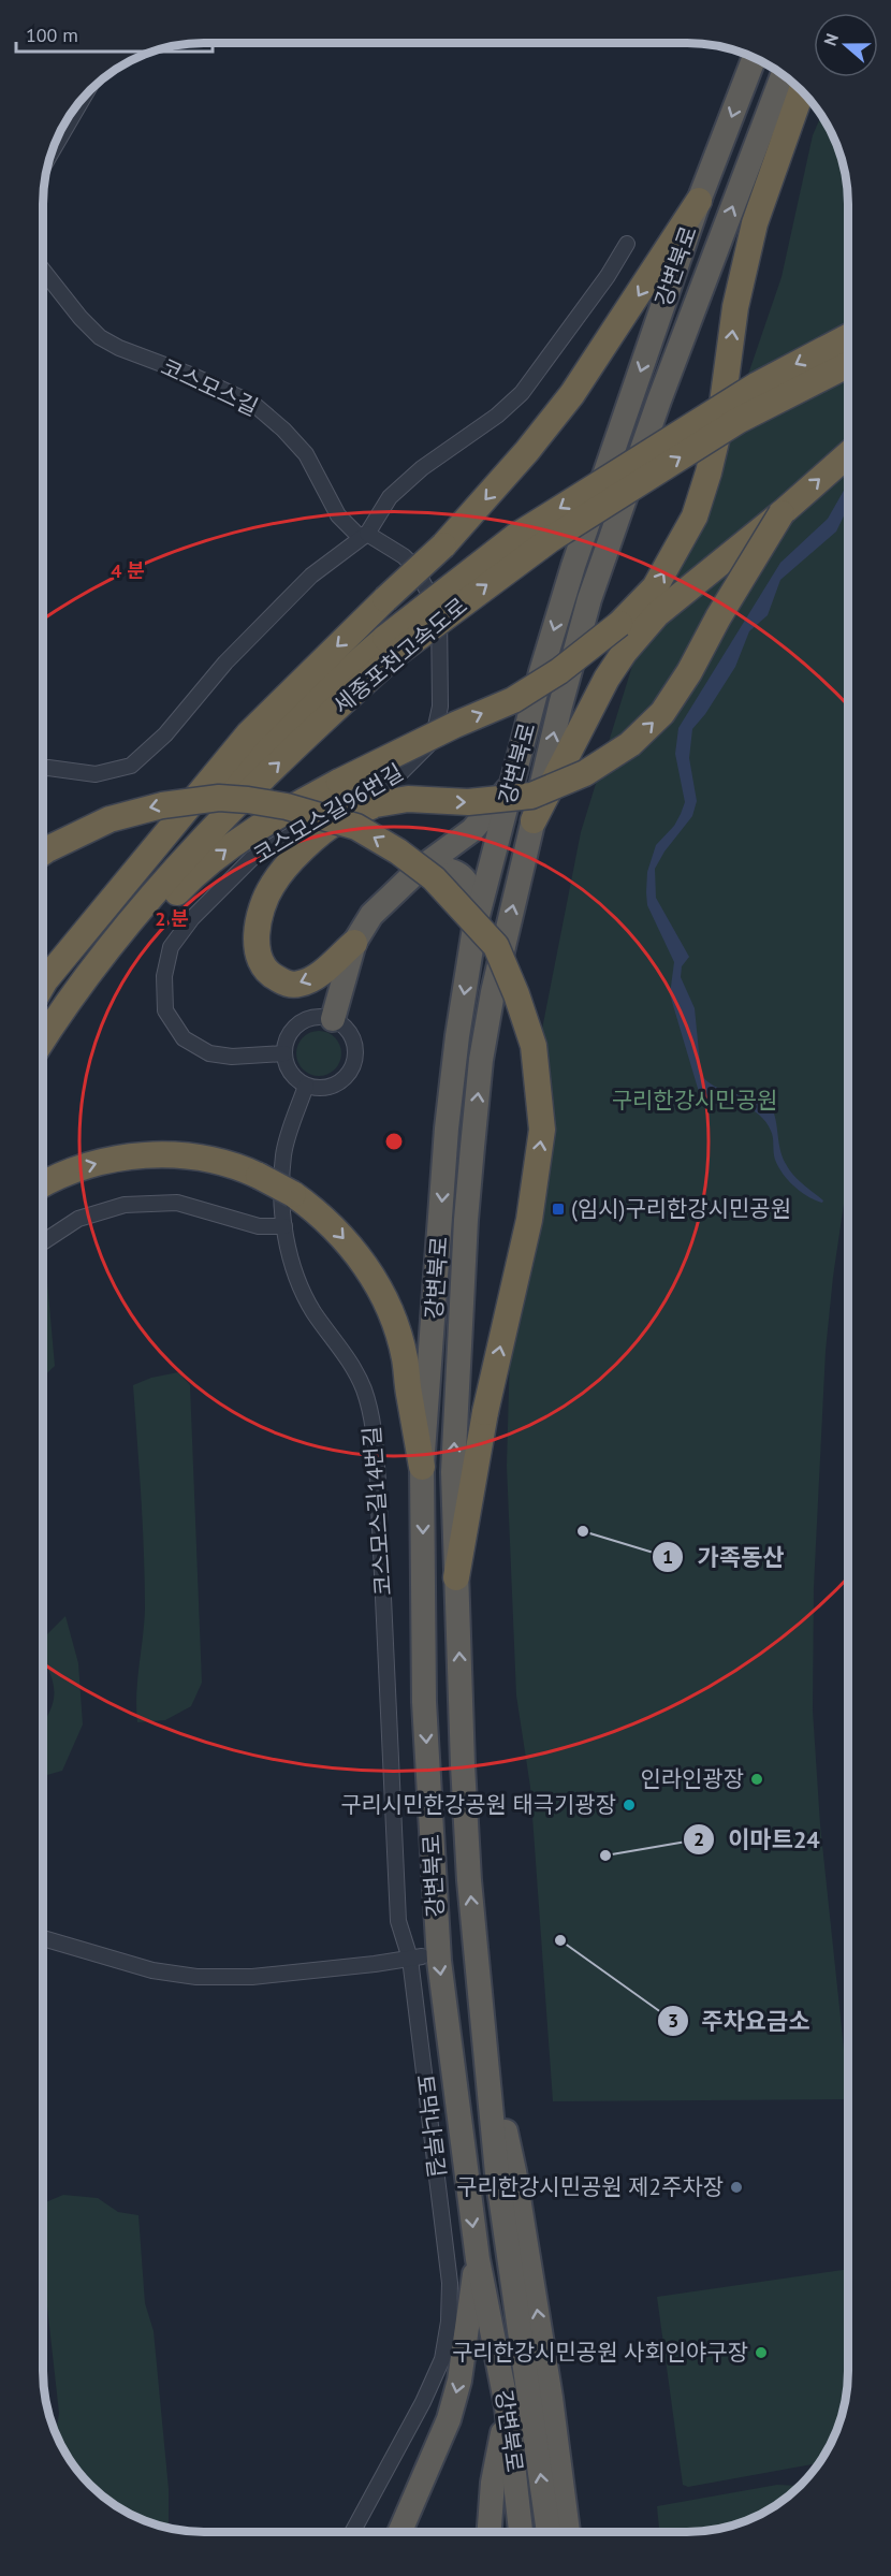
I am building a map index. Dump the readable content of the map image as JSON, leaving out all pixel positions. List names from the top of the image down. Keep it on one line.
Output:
{"streets":{"highway":["강변북로","세종포천고속도로"],"street":["코스모스길","코스모스길96번길","코스모스길14번길","토막나루길"]},"crossings":[["코스모스길","코스모스길96번길"],["코스모스길96번길","코스모스길14번길"],["코스모스길14번길","토막나루길"]],"parks":["구리한강시민공원"],"places":{"transit":["(임시)구리한강시민공원"],"other":["가족동산","인라인광장","구리시민한강공원 태극기광장","이마트24","주차요금소","구리한강시민공원 제2주차장","구리한강시민공원 사회인야구장"]},"scale_bar":"100 m","north":"left","rings":["4 분","2 분"]}
